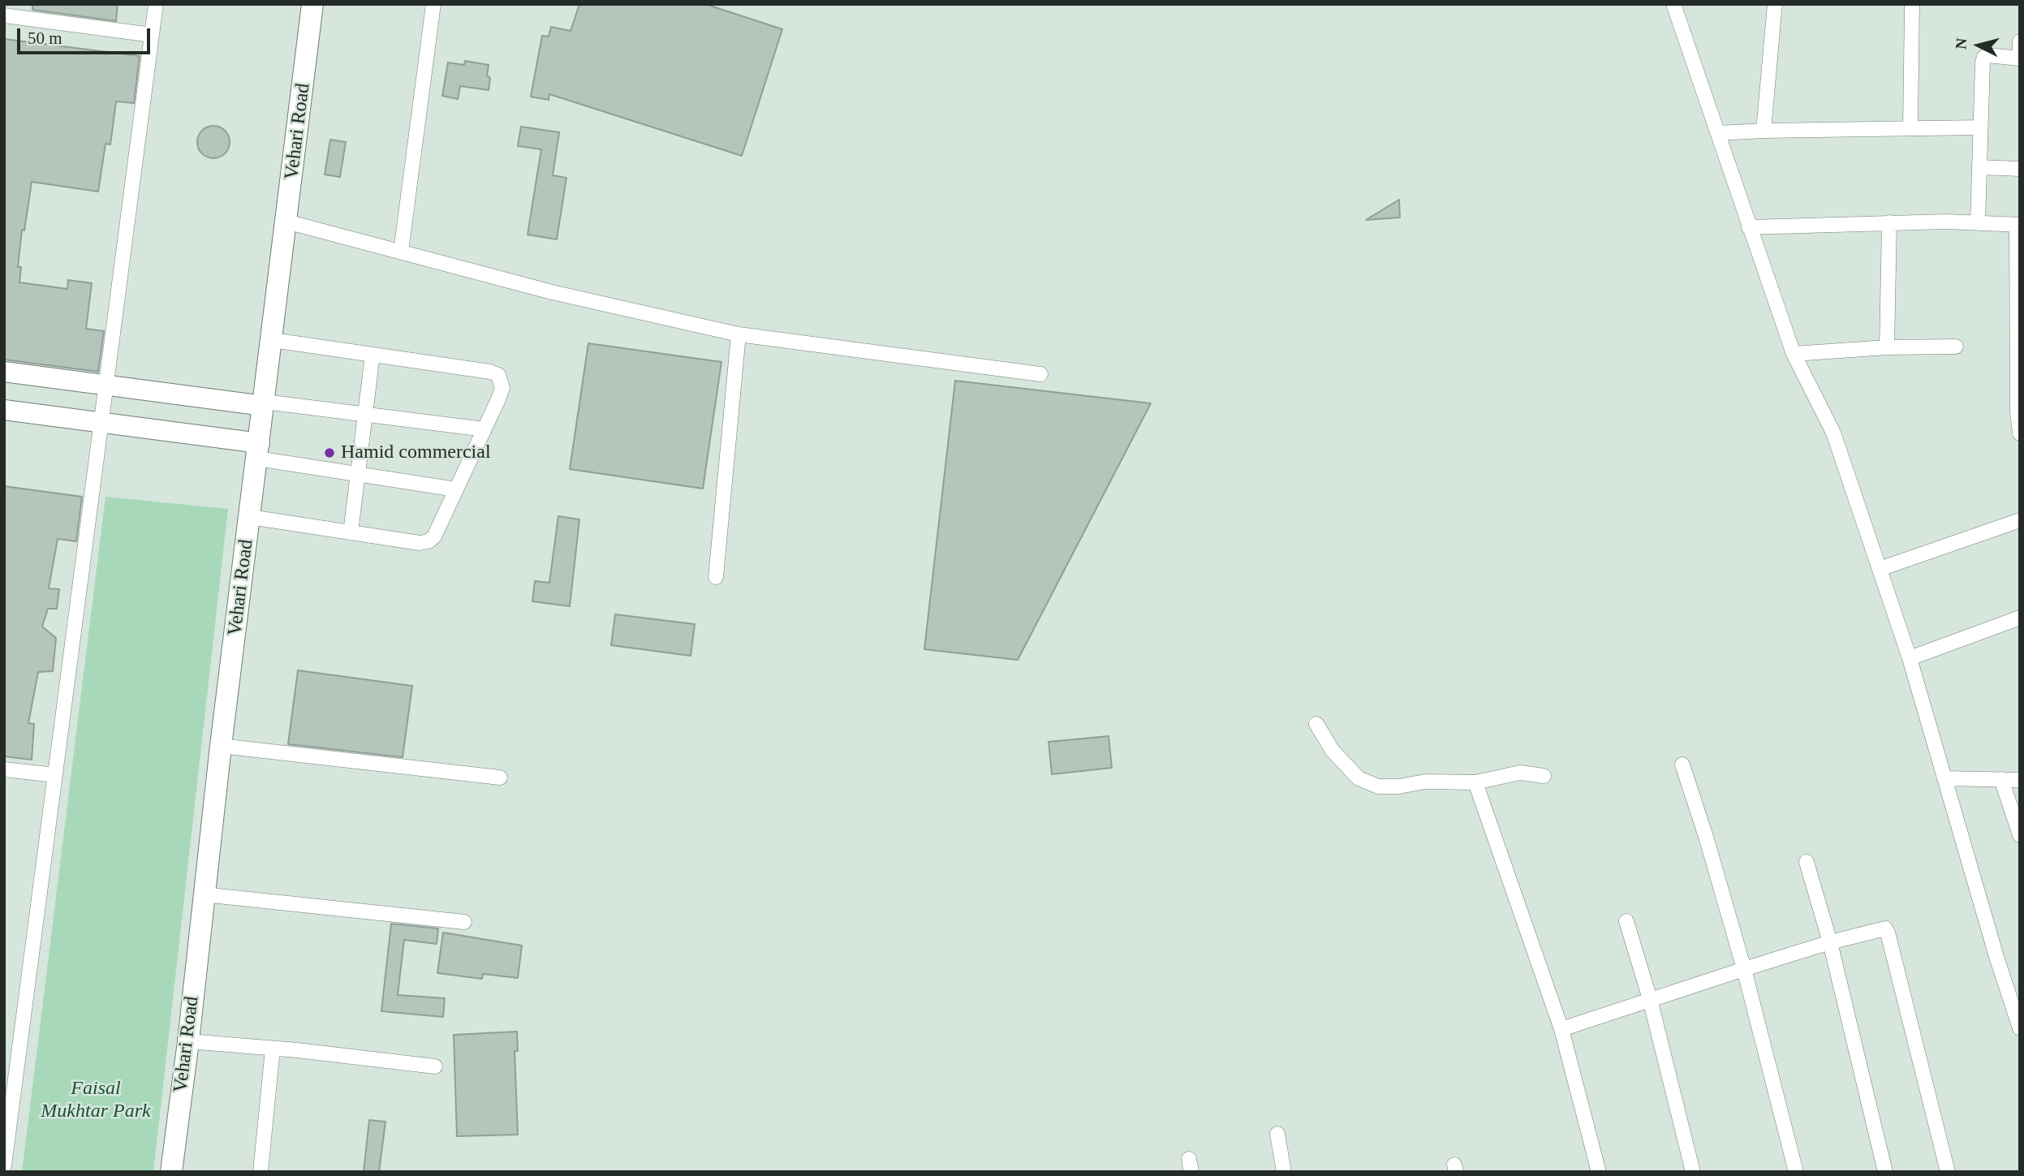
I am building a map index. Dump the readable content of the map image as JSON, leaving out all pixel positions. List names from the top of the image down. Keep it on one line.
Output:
{"streets":{"main road":["Vehari Road"]},"parks":["Faisal Mukhtar Park"],"places":["Hamid commercial"],"scale_bar":"50 m","north":"left"}
